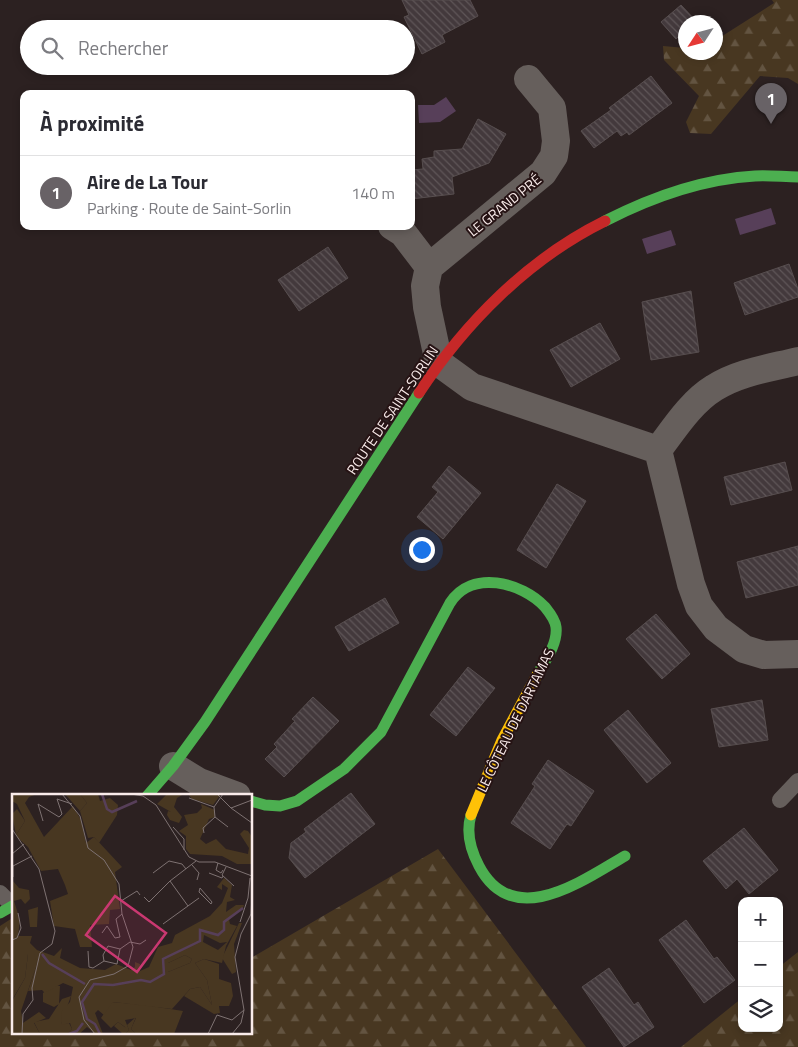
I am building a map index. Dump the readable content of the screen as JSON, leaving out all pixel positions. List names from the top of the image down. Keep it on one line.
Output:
{"streets":{"street":["LE GRAND PRÉ","ROUTE DE SAINT-SORLIN","LE CÔTEAU DE DARTAMAS"]},"north":"bottom left","page":{"search":"Rechercher","pins":"1","heading":"À proximité","list":[{"mark":"1","name":"Aire de La Tour","note":"Parking · Route de Saint-Sorlin","value":"140 m"}],"map_buttons":["+","−"]}}
